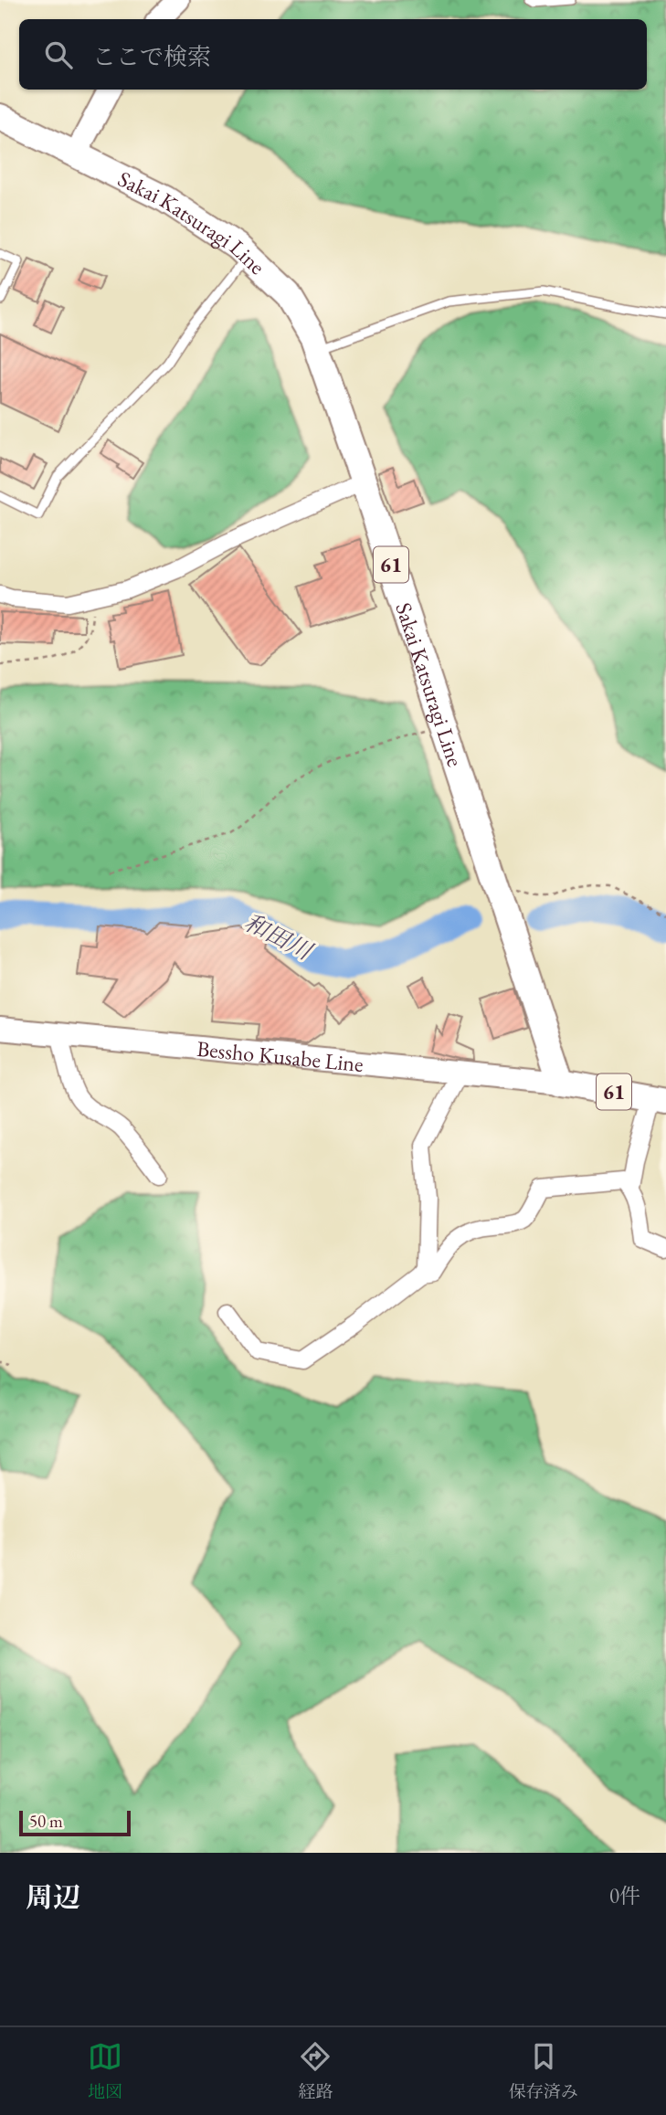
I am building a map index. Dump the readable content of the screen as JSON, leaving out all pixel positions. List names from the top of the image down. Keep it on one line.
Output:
{"streets":{"main road":["Sakai Katsuragi Line","61","Bessho Kusabe Line"]},"crossings":[["Sakai Katsuragi Line","61"],["Sakai Katsuragi Line","Bessho Kusabe Line"],["61","Bessho Kusabe Line"]],"water":["和田川"],"scale_bar":"50 m","page":{"search":"ここで検索","scale":"50 m","heading":["周辺","0件"],"nav":["地図","経路","保存済み"]}}
